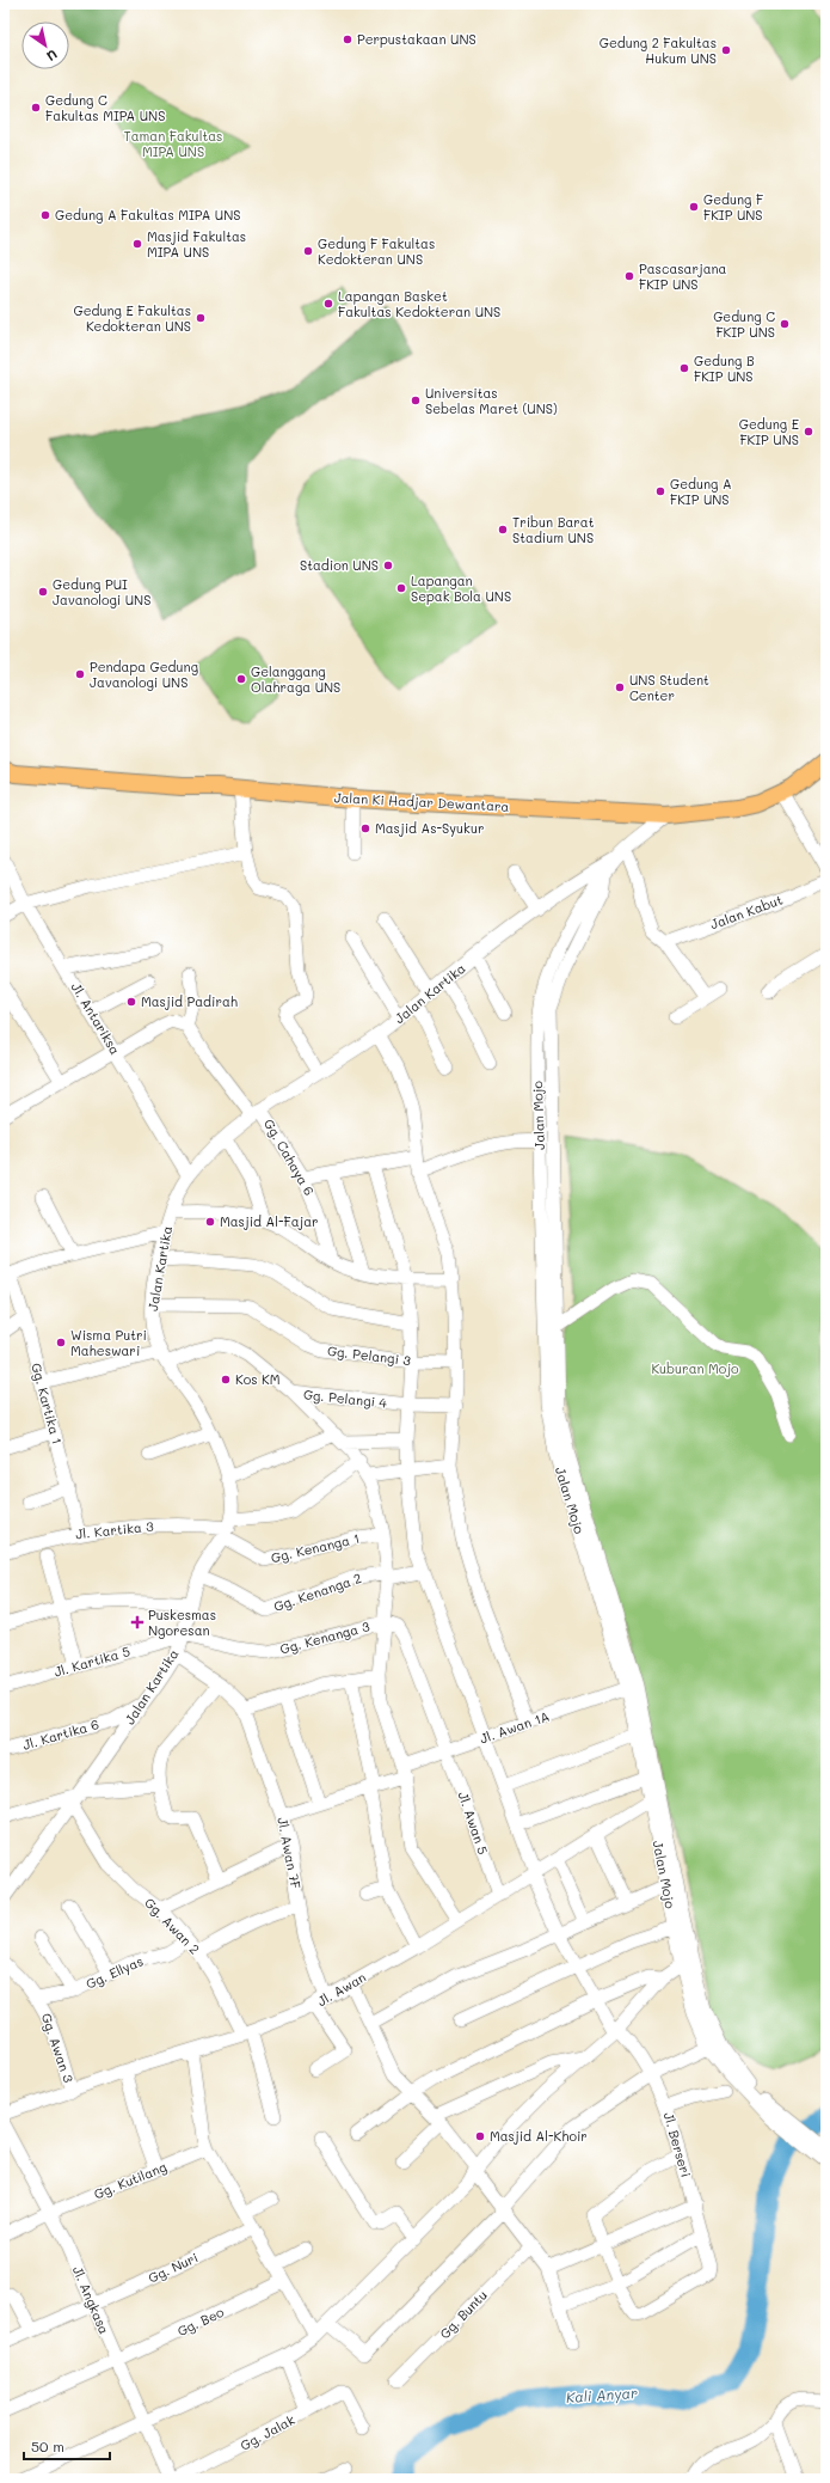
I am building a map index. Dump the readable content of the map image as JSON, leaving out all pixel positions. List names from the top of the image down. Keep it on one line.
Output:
{"streets":{"main road":["Jalan Ki Hadjar Dewantara"],"street":["Jalan Kabut","Jalan Kartika","Jl. Antariksa","Jalan Mojo","Gg. Cahaya 6","Gg. Pelangi 3","Gg. Pelangi 4","Gg. Kartika 1","Jl. Kartika 3","Gg. Kenanga 1","Gg. Kenanga 2","Gg. Kenanga 3","Jl. Kartika 5","Jl. Awan 1A","Jl. Kartika 6","Jl. Awan 5","Jl. Awan 7F","Gg. Awan 2","Gg. Ellyas","Jl. Awan","Gg. Awan 3","Jl. Berseri","Gg. Kutilang","Gg. Nuri","Jl. Angkasa","Gg. Buntu","Gg. Beo","Gg. Jalak"]},"crossings":[["Jalan Ki Hadjar Dewantara","Jalan Mojo"],["Jalan Kartika","Jl. Antariksa"],["Jalan Kartika","Jalan Mojo"],["Jalan Kartika","Gg. Cahaya 6"],["Jalan Kartika","Gg. Pelangi 3"],["Jalan Kartika","Gg. Pelangi 4"],["Jalan Kartika","Jl. Kartika 3"],["Jalan Kartika","Gg. Kenanga 1"],["Jalan Kartika","Gg. Kenanga 2"],["Jalan Kartika","Gg. Kenanga 3"],["Jalan Kartika","Jl. Kartika 5"],["Jalan Kartika","Jl. Kartika 6"],["Jalan Kartika","Jl. Awan 7F"],["Jalan Kartika","Gg. Awan 2"],["Jalan Mojo","Jl. Awan 1A"],["Jalan Mojo","Jl. Awan"],["Gg. Pelangi 3","Jl. Berseri"],["Gg. Pelangi 4","Gg. Kartika 1"],["Gg. Pelangi 4","Jl. Berseri"],["Gg. Kartika 1","Jl. Kartika 3"],["Jl. Kartika 3","Gg. Kenanga 1"],["Gg. Kenanga 2","Jl. Berseri"],["Gg. Kenanga 3","Jl. Kartika 5"],["Gg. Kenanga 3","Jl. Awan 5"],["Jl. Awan 1A","Jl. Awan 5"],["Jl. Awan 1A","Jl. Awan 7F"],["Jl. Awan 1A","Jl. Berseri"],["Jl. Awan 5","Jl. Awan"],["Jl. Awan 7F","Jl. Awan"],["Gg. Awan 2","Gg. Ellyas"],["Gg. Awan 2","Jl. Awan"],["Gg. Ellyas","Gg. Awan 3"],["Jl. Awan","Gg. Awan 3"],["Jl. Awan","Jl. Berseri"],["Gg. Kutilang","Jl. Angkasa"],["Gg. Nuri","Jl. Angkasa"],["Jl. Angkasa","Gg. Beo"]],"water":["Kali Anyar"],"parks":["Taman Fakultas MIPA UNS","Kuburan Mojo"],"places":{"other":["Perpustakaan UNS","Gedung 2 Fakultas Hukum UNS","Gedung C Fakultas MIPA UNS","Gedung F FKIP UNS","Gedung A Fakultas MIPA UNS","Masjid Fakultas MIPA UNS","Gedung F Fakultas Kedokteran UNS","Pascasarjana FKIP UNS","Lapangan Basket Fakultas Kedokteran UNS","Gedung E Fakultas Kedokteran UNS","Gedung C FKIP UNS","Gedung B FKIP UNS","Universitas Sebelas Maret (UNS)","Gedung E FKIP UNS","Gedung A FKIP UNS","Tribun Barat Stadium UNS","Stadion UNS","Lapangan Sepak Bola UNS","Gedung PUI Javanologi UNS","Pendapa Gedung Javanologi UNS","Gelanggang Olahraga UNS","UNS Student Center","Masjid As-Syukur","Masjid Padirah","Masjid Al-Fajar","Wisma Putri Maheswari","Kos KM","Masjid Al-Khoir"],"health":["Puskesmas Ngoresan"]},"scale_bar":"50 m","north":"bottom right"}
